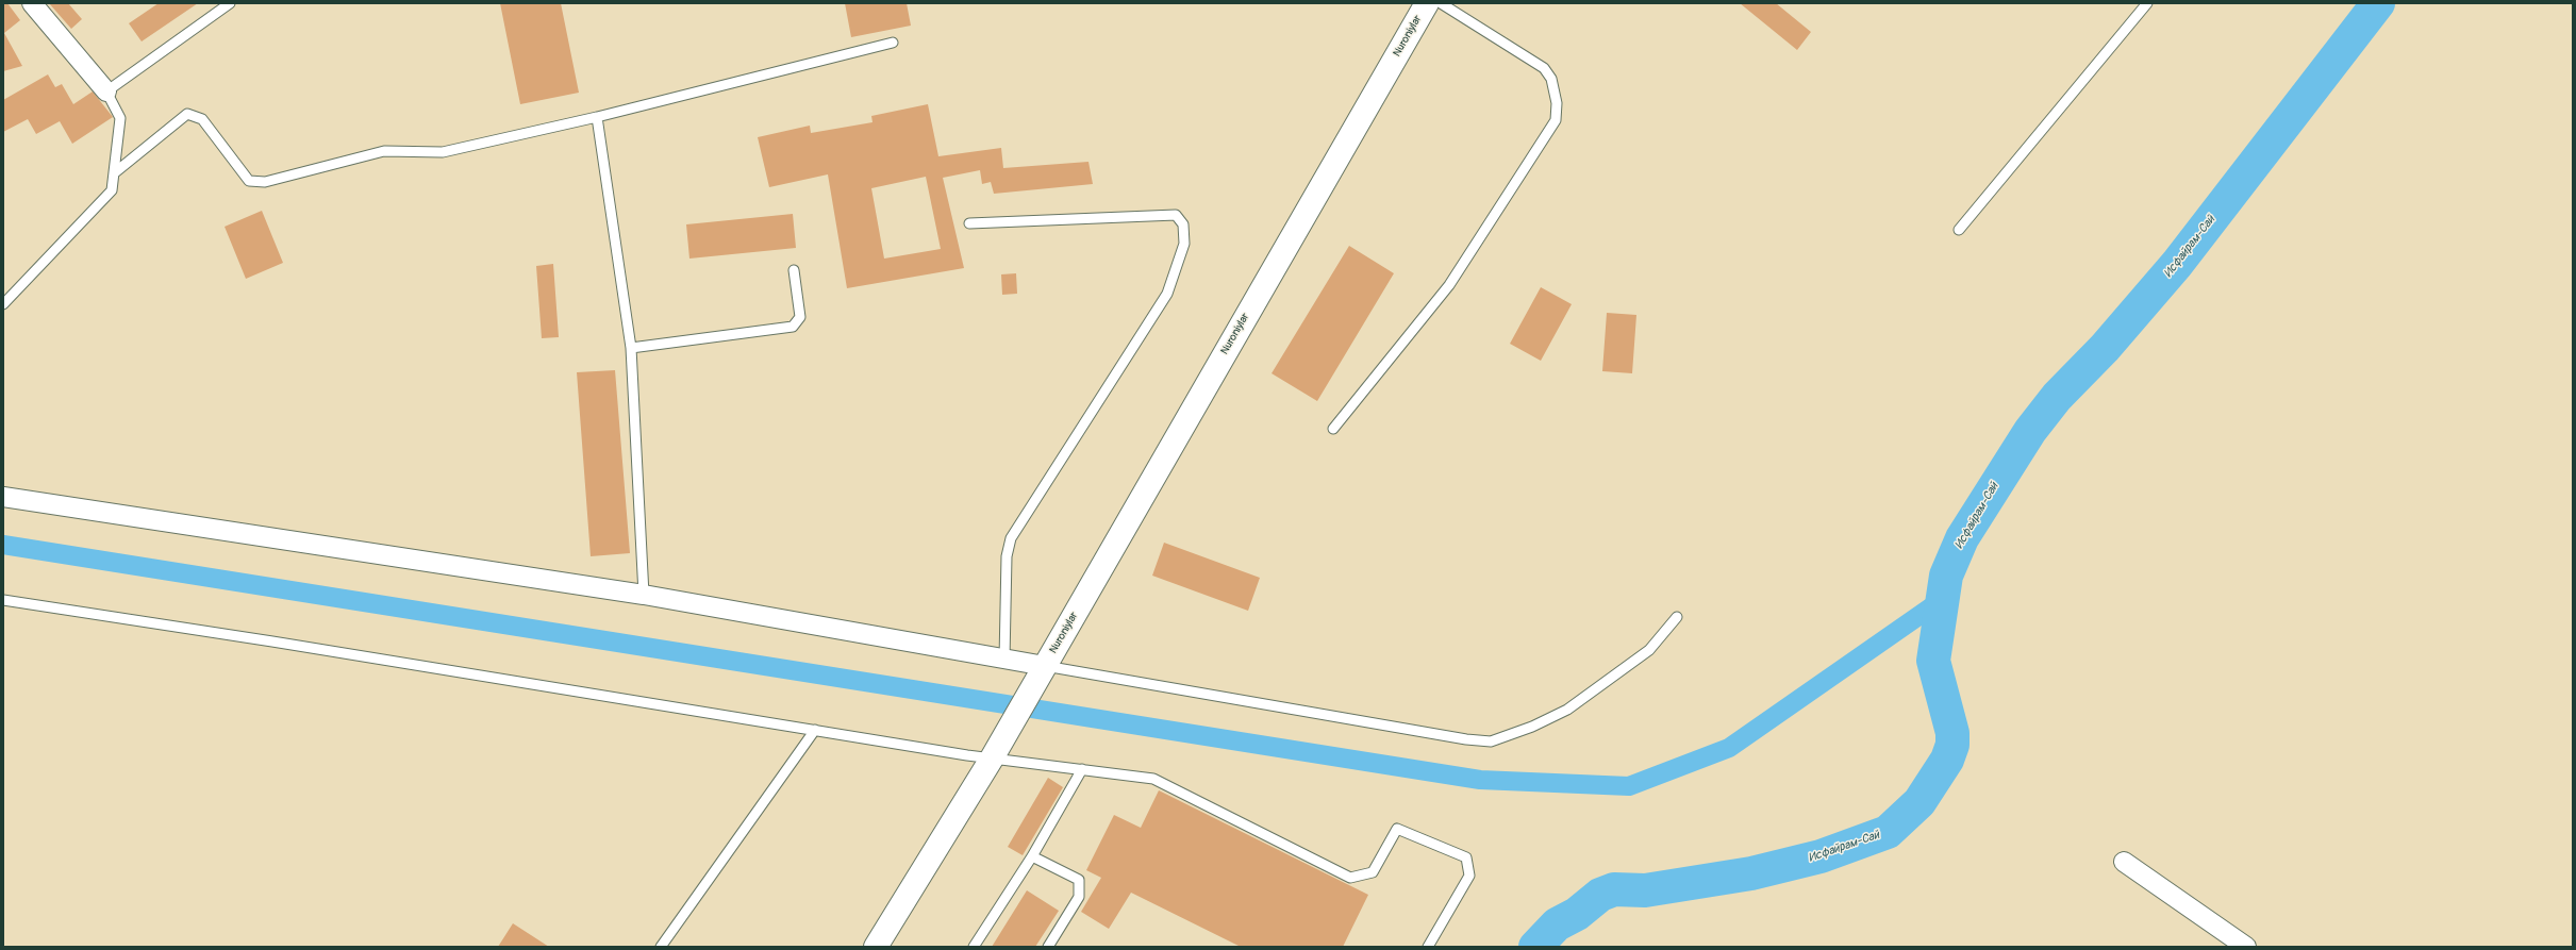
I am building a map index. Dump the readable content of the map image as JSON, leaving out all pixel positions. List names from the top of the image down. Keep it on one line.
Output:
{"streets":{"main road":["Nuroniylar"]},"water":["Исфайрам-Сай"]}
